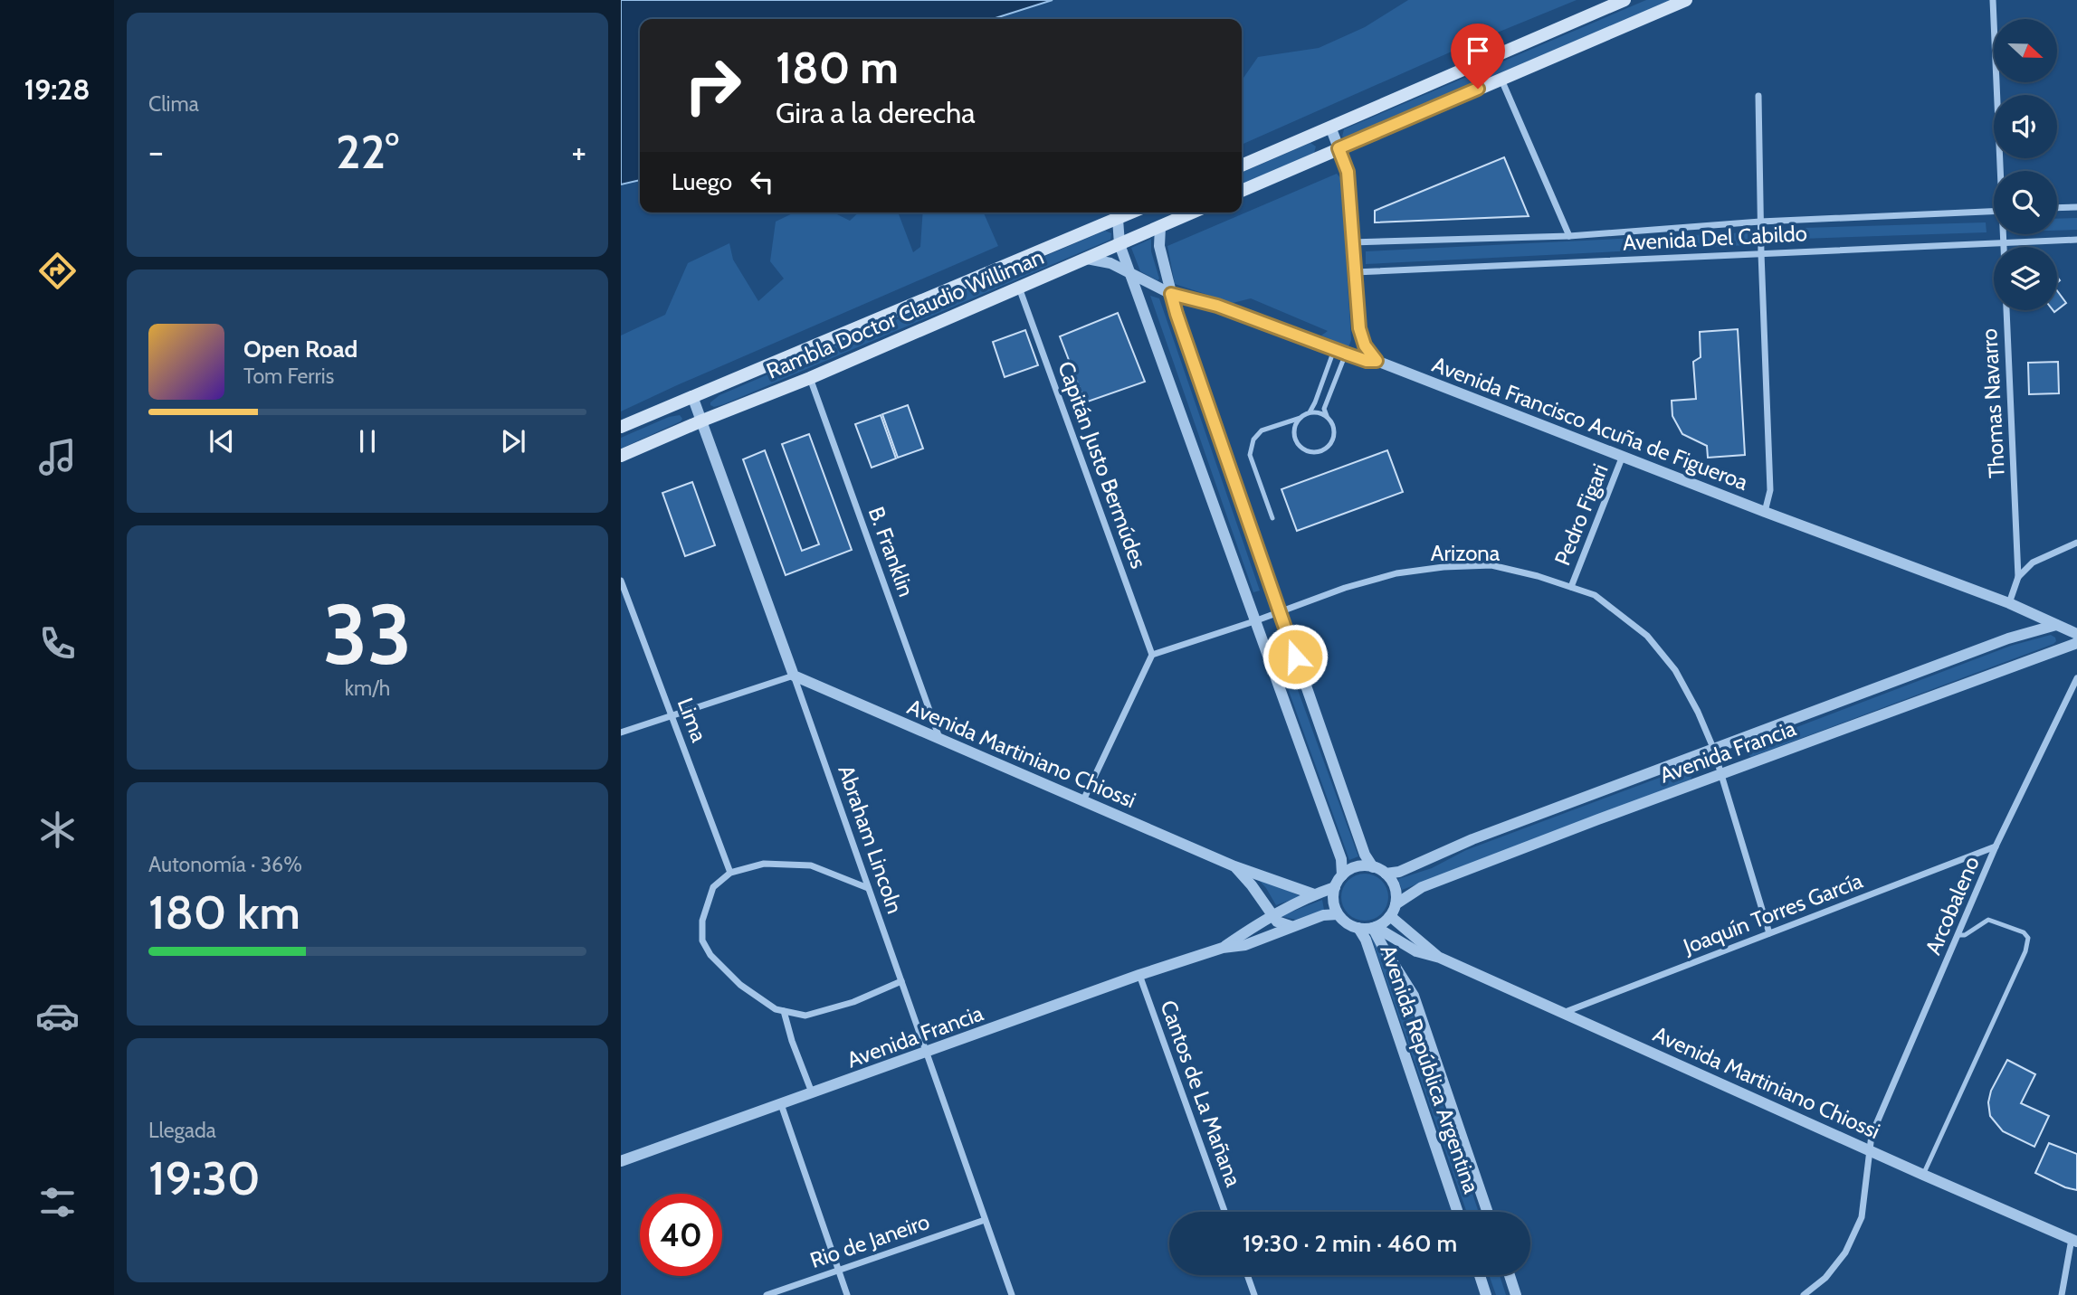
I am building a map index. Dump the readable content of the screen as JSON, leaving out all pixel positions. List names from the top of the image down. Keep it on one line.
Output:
{"streets":{"main road":["Rambla Doctor Claudio Williman"],"street":["Avenida Del Cabildo","Thomas Navarro","Avenida Francisco Acuña de Figueroa","Capitán Justo Bermúdes","Pedro Figari","B. Franklin","Arizona","Lima","Avenida Francia","Avenida Martiniano Chiossi","Abraham Lincoln","Arcobaleno","Joaquín Torres García","Avenida República Argentina","Cantos de La Mañana","Rio de Janeiro"]},"crossings":[["Avenida Del Cabildo","Thomas Navarro"],["Rambla Doctor Claudio Williman","Avenida Francisco Acuña de Figueroa"],["Rambla Doctor Claudio Williman","Capitán Justo Bermúdes"],["Rambla Doctor Claudio Williman","B. Franklin"],["Rambla Doctor Claudio Williman","Abraham Lincoln"],["Avenida Francisco Acuña de Figueroa","Pedro Figari"],["Avenida Francisco Acuña de Figueroa","Avenida Francia"],["Capitán Justo Bermúdes","Arizona"],["Pedro Figari","Arizona"],["B. Franklin","Avenida Martiniano Chiossi"],["Arizona","Avenida Francia"],["Arizona","Joaquín Torres García"],["Lima","Abraham Lincoln"],["Avenida Francia","Avenida Martiniano Chiossi"],["Avenida Francia","Abraham Lincoln"],["Avenida Francia","Avenida República Argentina"],["Avenida Francia","Cantos de La Mañana"],["Avenida Martiniano Chiossi","Abraham Lincoln"],["Avenida Martiniano Chiossi","Arcobaleno"],["Avenida Martiniano Chiossi","Joaquín Torres García"],["Avenida Martiniano Chiossi","Avenida República Argentina"],["Abraham Lincoln","Rio de Janeiro"],["Arcobaleno","Joaquín Torres García"]],"north":"right","page":{"tabs":"19:28","tile":["Clima",["33","km/h"],["Autonomía · 36%","180 km"],["Llegada","19:30"]],"turn":["180 m","Gira a la derecha"],"heat":["−","22°","+"],"then":"Luego","song":["Open Road","Tom Ferris"],"limit":"40","trip":"19:30 · 2 min · 460 m"}}
